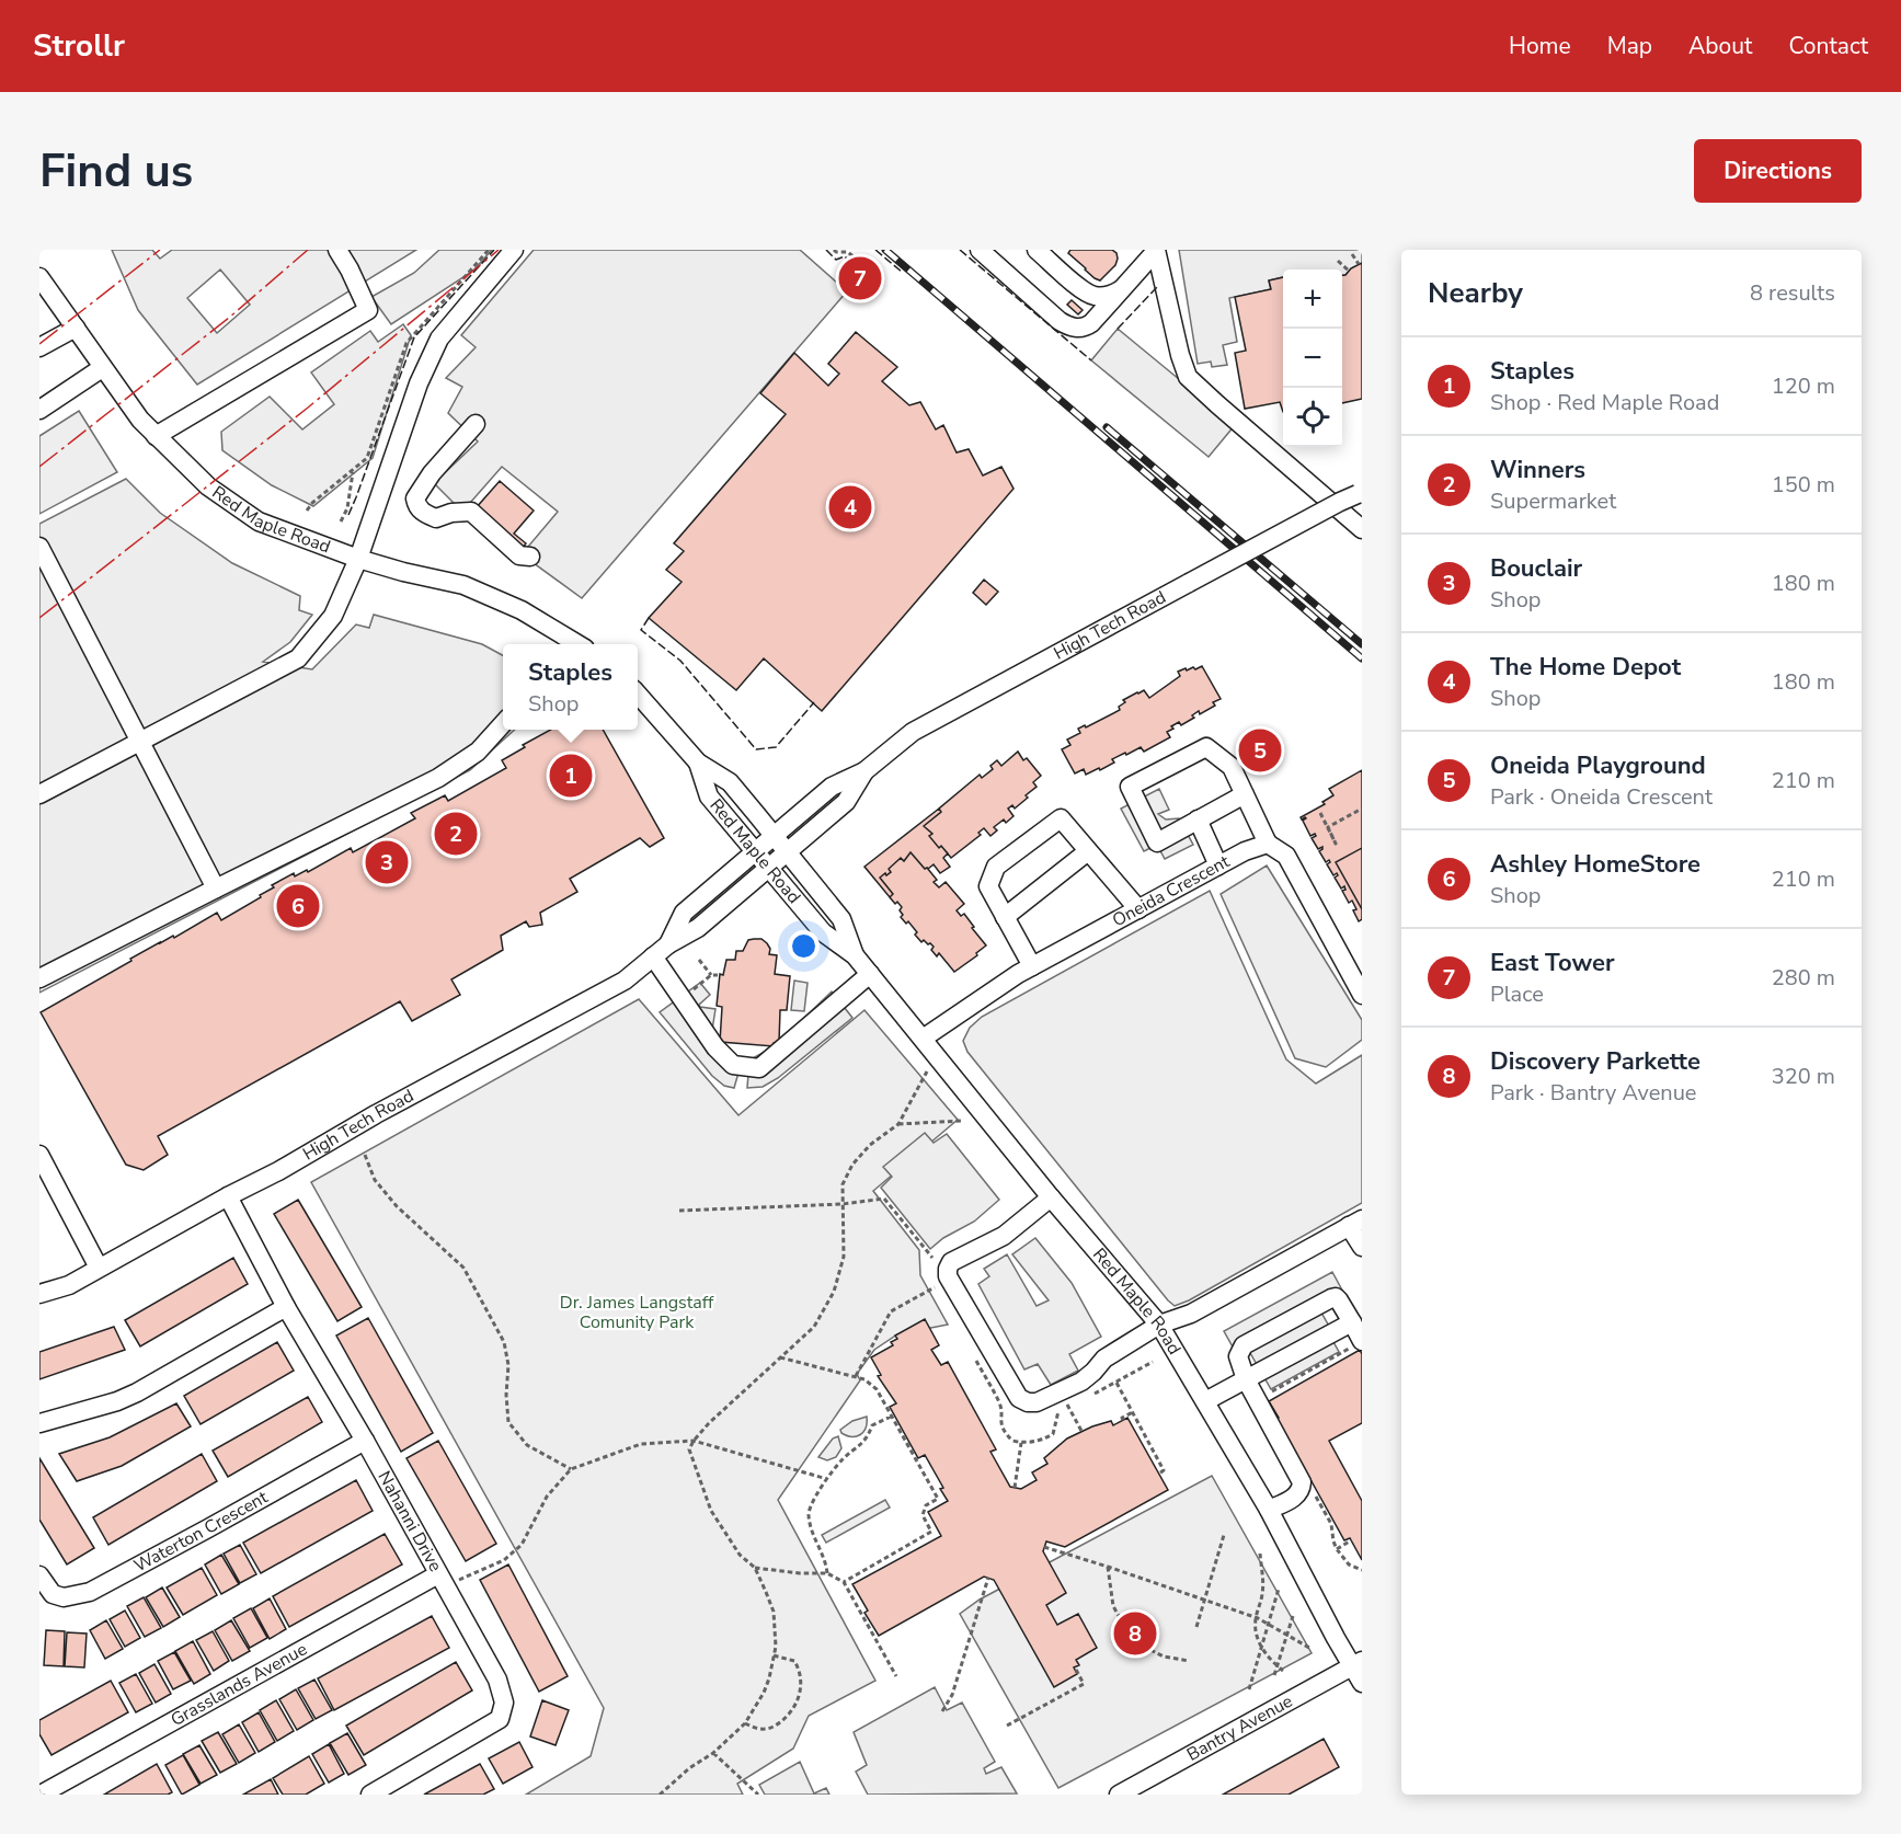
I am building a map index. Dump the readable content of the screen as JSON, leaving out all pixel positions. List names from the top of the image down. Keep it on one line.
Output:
{"streets":{"street":["Red Maple Road","High Tech Road","Oneida Crescent","Nahanni Drive","Waterton Crescent","Grasslands Avenue","Bantry Avenue"]},"crossings":[["Red Maple Road","High Tech Road"],["Red Maple Road","Oneida Crescent"],["Red Maple Road","Bantry Avenue"],["High Tech Road","Nahanni Drive"],["Nahanni Drive","Waterton Crescent"],["Nahanni Drive","Grasslands Avenue"]],"parks":["Dr. James Langstaff Comunity Park"],"page":{"header":"Strollr","nav":["Home","Map","About","Contact"],"buttons":"Directions","title":"Find us","heading":["Nearby","8 results"],"pins":["7","4","5","1","2","3","6","8"],"map_buttons":["+","−"],"list":[{"mark":"1","name":"Staples","note":"Shop · Red Maple Road","value":"120 m"},{"mark":"2","name":"Winners","note":"Supermarket","value":"150 m"},{"mark":"3","name":"Bouclair","note":"Shop","value":"180 m"},{"mark":"4","name":"The Home Depot","note":"Shop","value":"180 m"},{"mark":"5","name":"Oneida Playground","note":"Park · Oneida Crescent","value":"210 m"},{"mark":"6","name":"Ashley HomeStore","note":"Shop","value":"210 m"},{"mark":"7","name":"East Tower","note":"Place","value":"280 m"},{"mark":"8","name":"Discovery Parkette","note":"Park · Bantry Avenue","value":"320 m"}],"popup":["Staples","Shop"]}}
